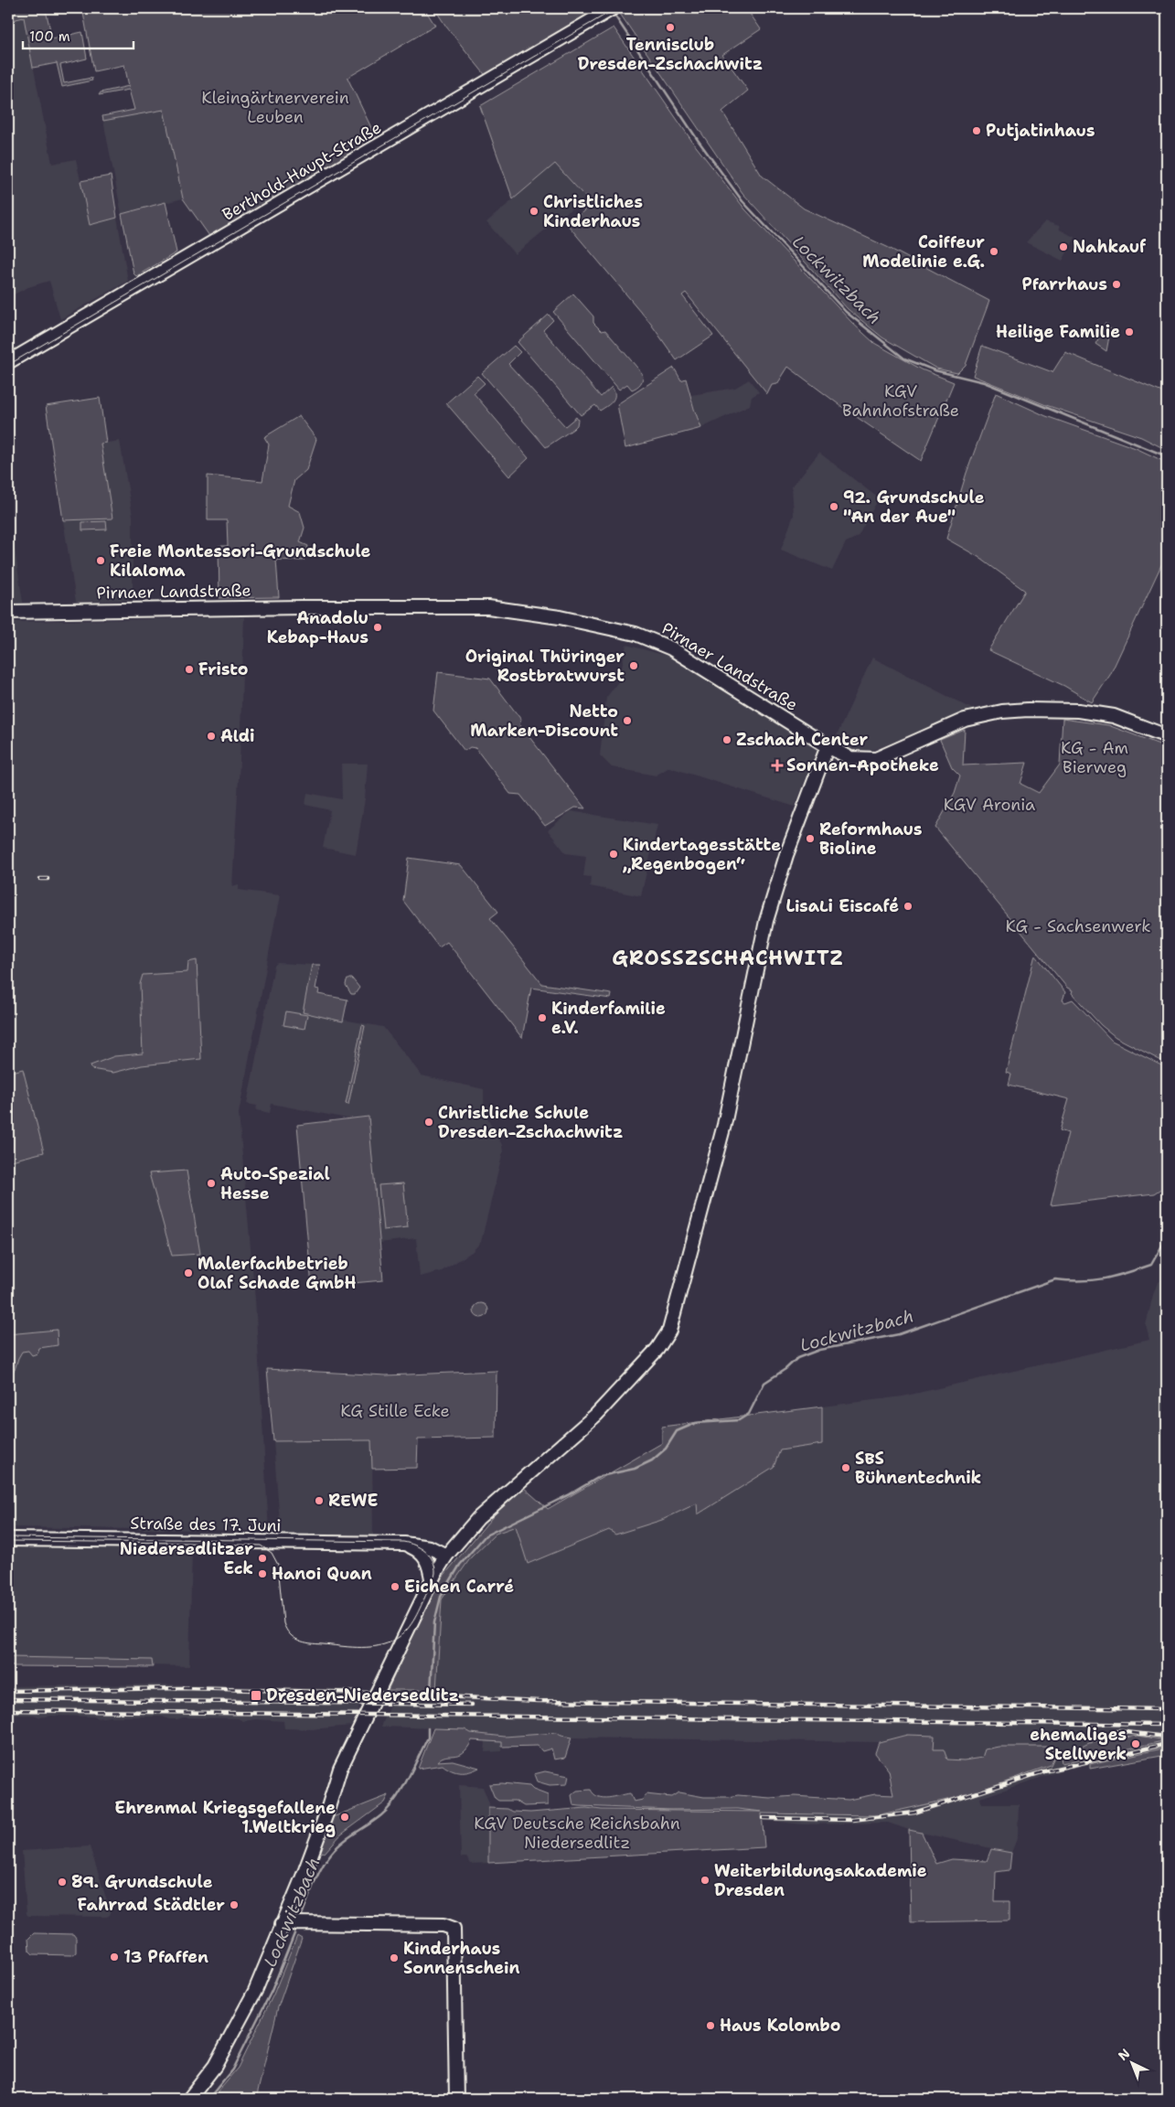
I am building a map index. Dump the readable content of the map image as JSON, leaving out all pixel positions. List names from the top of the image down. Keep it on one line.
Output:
{"streets":{"street":["Berthold-Haupt-Straße","Pirnaer Landstraße","Straße des 17. Juni"]},"districts":["GROSSZSCHACHWITZ"],"water":["Lockwitzbach"],"parks":["Kleingärtnerverein Leuben","KGV Bahnhofstraße","KG - Am Bierweg","KGV Aronia","KG - Sachsenwerk","KG Stille Ecke","KGV Deutsche Reichsbahn Niedersedlitz"],"places":{"other":["Tennisclub Dresden-Zschachwitz","Putjatinhaus","Christliches Kinderhaus","Nahkauf","Coiffeur Modelinie e.G.","Pfarrhaus","Heilige Familie","92. Grundschule \"An der Aue\"","Freie Montessori-Grundschule Kilaloma","Anadolu Kebap-Haus","Original Thüringer Rostbratwurst","Fristo","Netto Marken-Discount","Aldi","Zschach Center","Reformhaus Bioline","Kindertagesstätte „Regenbogen“","LisaLi Eiscafé","Kinderfamilie e.V.","Christliche Schule Dresden-Zschachwitz","Auto-Spezial Hesse","Malerfachbetrieb Olaf Schade GmbH","SBS Bühnentechnik","REWE","Niedersedlitzer Eck","Hanoi Quan","Eichen Carré","ehemaliges Stellwerk","Ehrenmal Kriegsgefallene 1.Weltkrieg","Weiterbildungsakademie Dresden","89. Grundschule","Fahrrad Städtler","13 Pfaffen","Kinderhaus Sonnenschein","Haus Kolombo"],"health":["Sonnen-Apotheke"],"transit":["Dresden-Niedersedlitz"]},"scale_bar":"100 m","north":"top left"}
